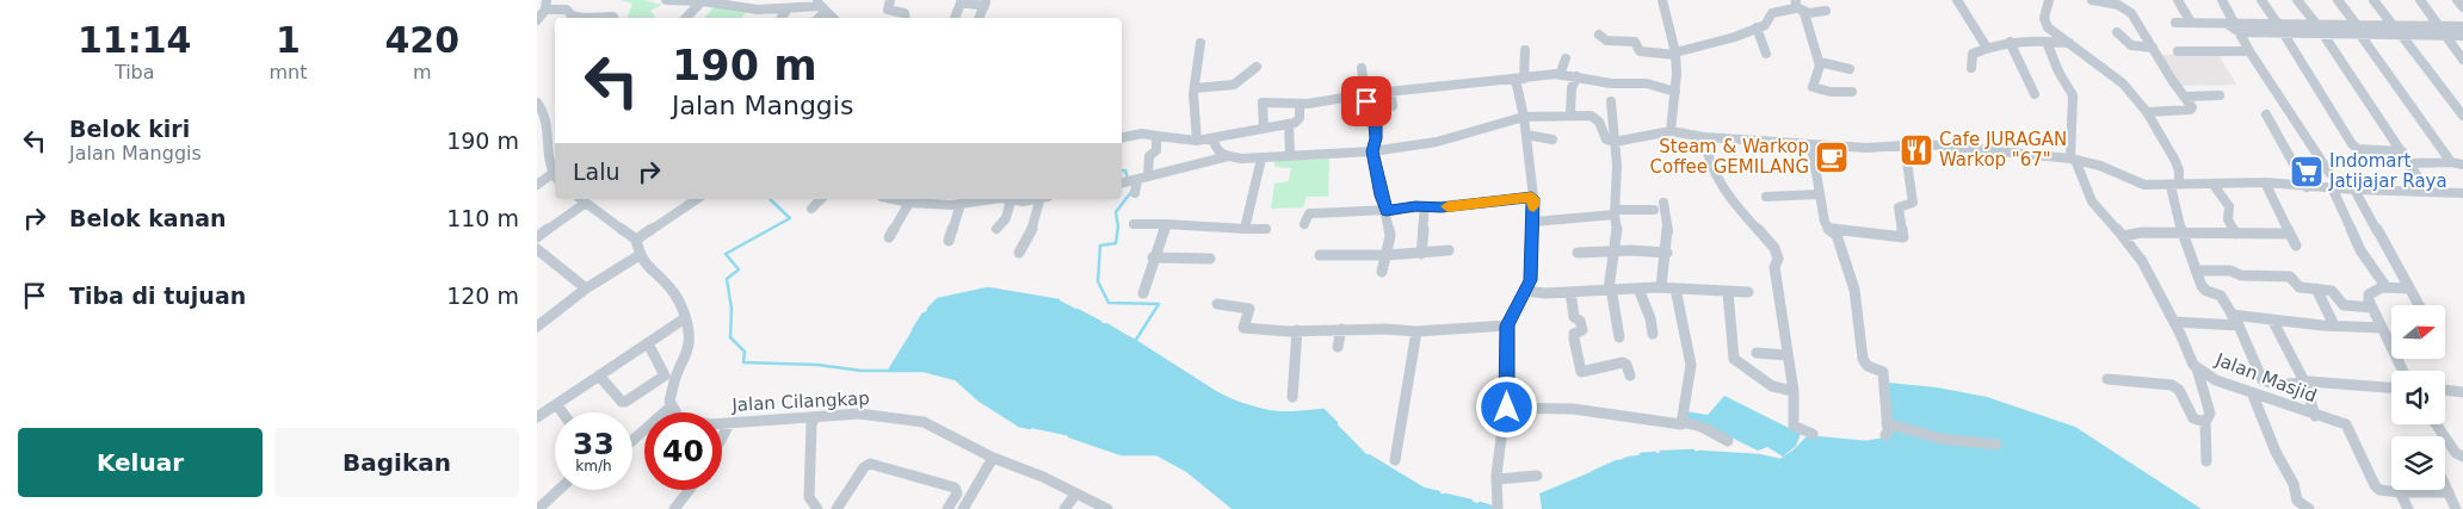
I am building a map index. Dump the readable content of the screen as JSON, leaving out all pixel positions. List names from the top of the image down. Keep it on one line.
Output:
{"streets":{"street":["Jalan Masjid","Jalan Cilangkap"]},"places":{"restaurant":["Cafe JURAGAN Warkop \"67\""],"cafe":["Steam & Warkop Coffee GEMILANG"],"supermarket":["Indomart Jatijajar Raya"]},"north":"right","page":{"eta":["11:14","Tiba","1","mnt","420","m"],"turn":["190 m","Jalan Manggis"],"list":[{"name":"Belok kiri","note":"Jalan Manggis","value":"190 m"},{"name":"Belok kanan","value":"110 m"},{"name":"Tiba di tujuan","value":"120 m"}],"then":"Lalu","speed":"33 km/h","limit":"40","buttons":["Keluar","Bagikan"]}}
